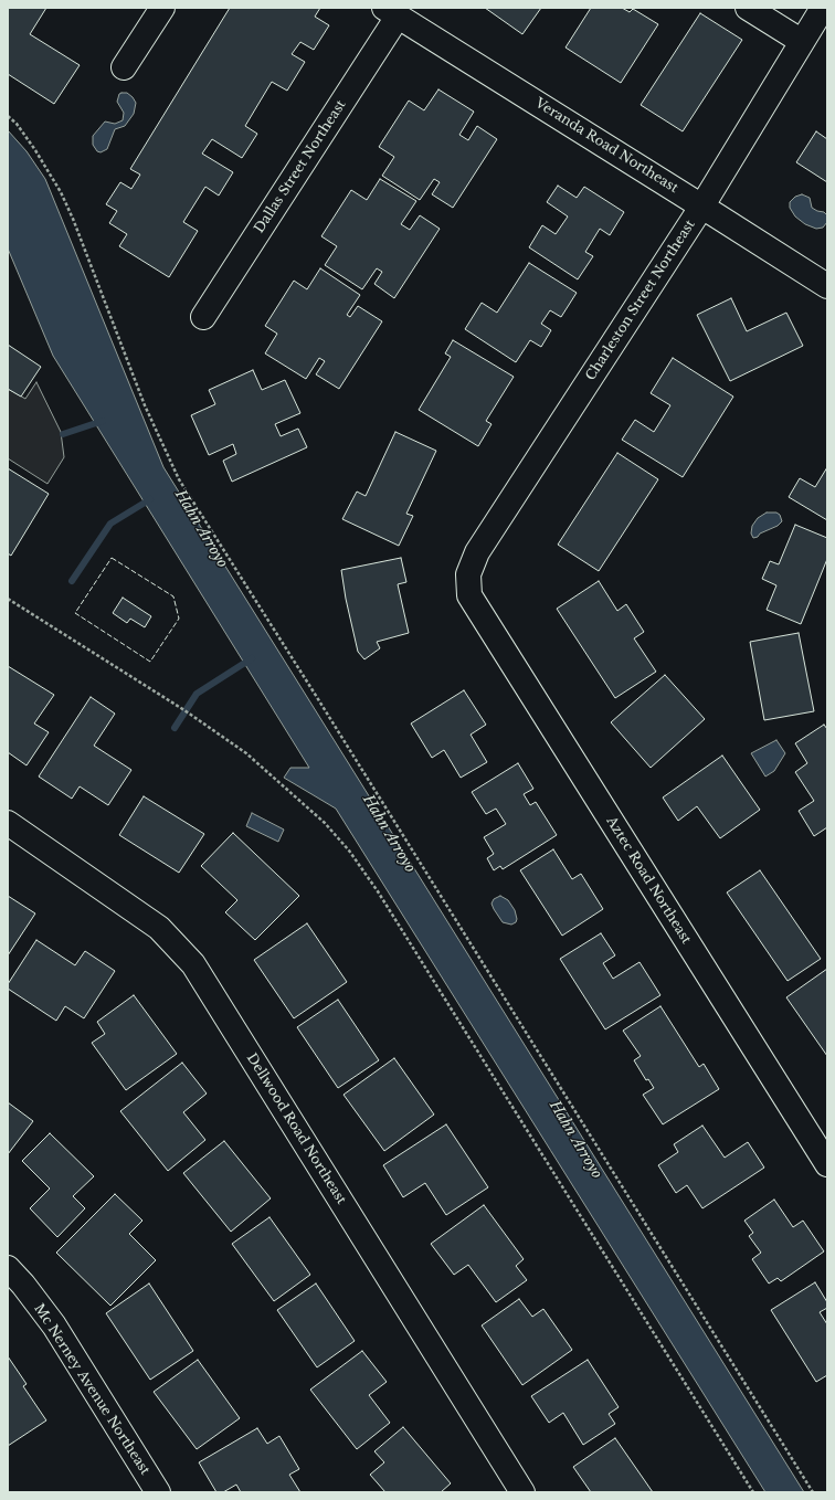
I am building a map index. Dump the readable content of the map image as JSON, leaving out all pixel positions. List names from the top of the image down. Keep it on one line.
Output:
{"streets":{"street":["Veranda Road Northeast","Dallas Street Northeast","Charleston Street Northeast","Aztec Road Northeast","Dellwood Road Northeast","Mc Nerney Avenue Northeast"]},"crossings":[["Veranda Road Northeast","Dallas Street Northeast"],["Veranda Road Northeast","Charleston Street Northeast"],["Charleston Street Northeast","Aztec Road Northeast"]],"water":["Hahn Arroyo"]}
